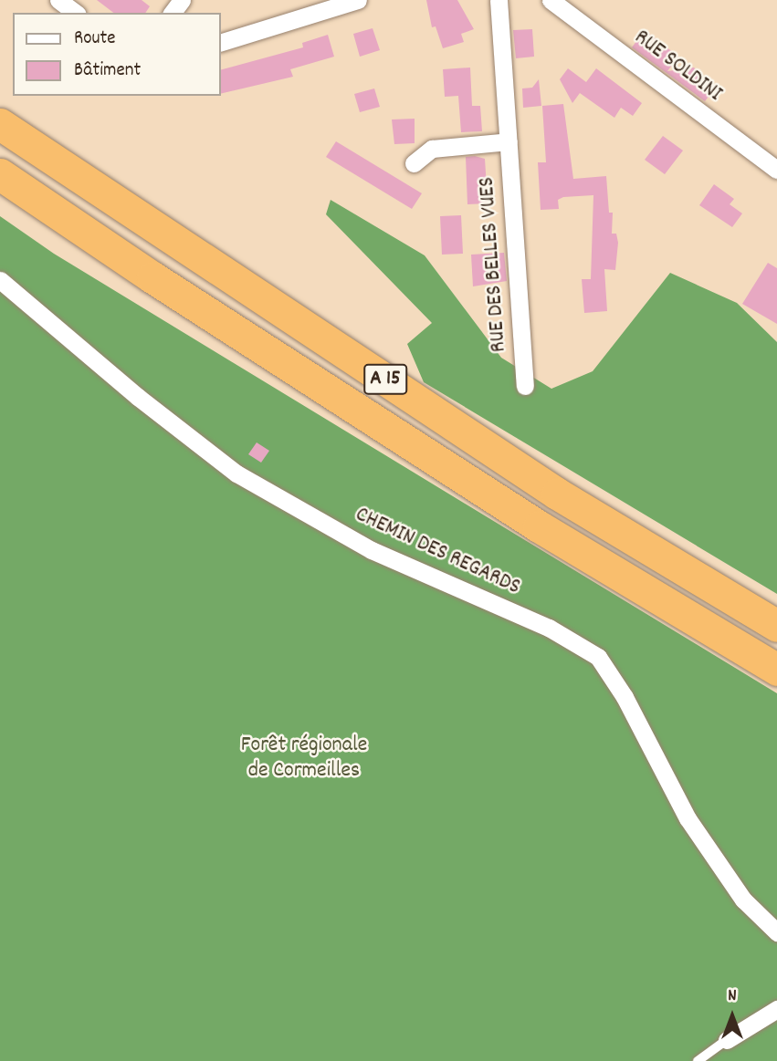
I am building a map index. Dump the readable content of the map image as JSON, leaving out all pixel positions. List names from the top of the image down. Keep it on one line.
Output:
{"streets":{"highway":["A 15"],"street":["RUE SOLDINI","RUE DES BELLES VUES","CHEMIN DES REGARDS"]},"parks":["Forêt régionale de Cormeilles"],"legend":["Route","Bâtiment"],"north":"top"}
